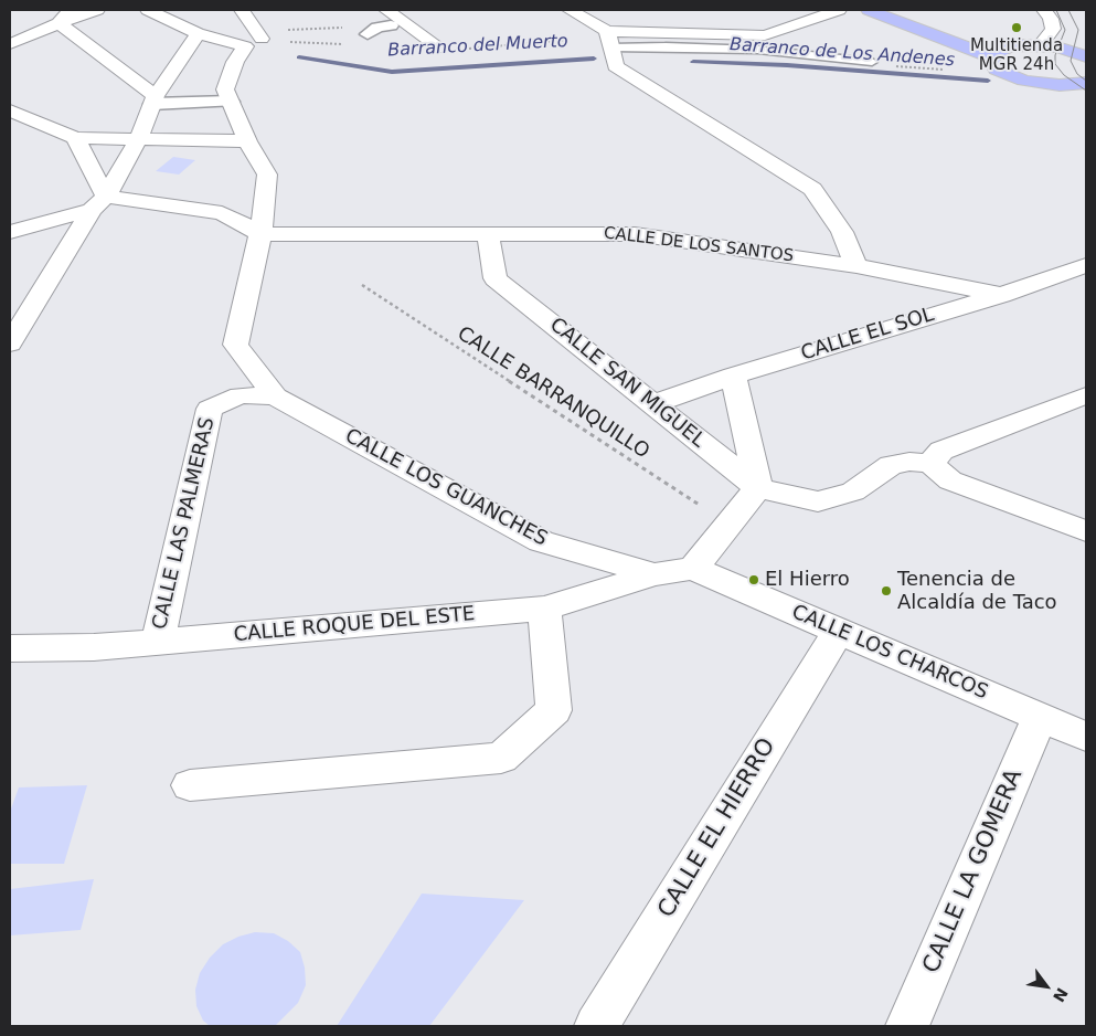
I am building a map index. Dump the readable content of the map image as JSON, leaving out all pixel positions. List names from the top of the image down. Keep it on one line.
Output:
{"streets":{"street":["CALLE DE LOS SANTOS","CALLE EL SOL","CALLE SAN MIGUEL","CALLE LOS GUANCHES","CALLE LAS PALMERAS","CALLE ROQUE DEL ESTE","CALLE LOS CHARCOS","CALLE EL HIERRO","CALLE LA GOMERA"],"path":["CALLE BARRANQUILLO"]},"crossings":[["CALLE DE LOS SANTOS","CALLE EL SOL"],["CALLE DE LOS SANTOS","CALLE SAN MIGUEL"],["CALLE EL SOL","CALLE SAN MIGUEL"],["CALLE LOS GUANCHES","CALLE LAS PALMERAS"],["CALLE LOS GUANCHES","CALLE ROQUE DEL ESTE"],["CALLE LAS PALMERAS","CALLE ROQUE DEL ESTE"],["CALLE ROQUE DEL ESTE","CALLE LOS CHARCOS"],["CALLE LOS CHARCOS","CALLE EL HIERRO"],["CALLE LOS CHARCOS","CALLE LA GOMERA"]],"water":["Barranco del Muerto","Barranco de Los Andenes"],"places":["Multitienda MGR 24h","El Hierro","Tenencia de Alcaldía de Taco"],"north":"bottom right"}
